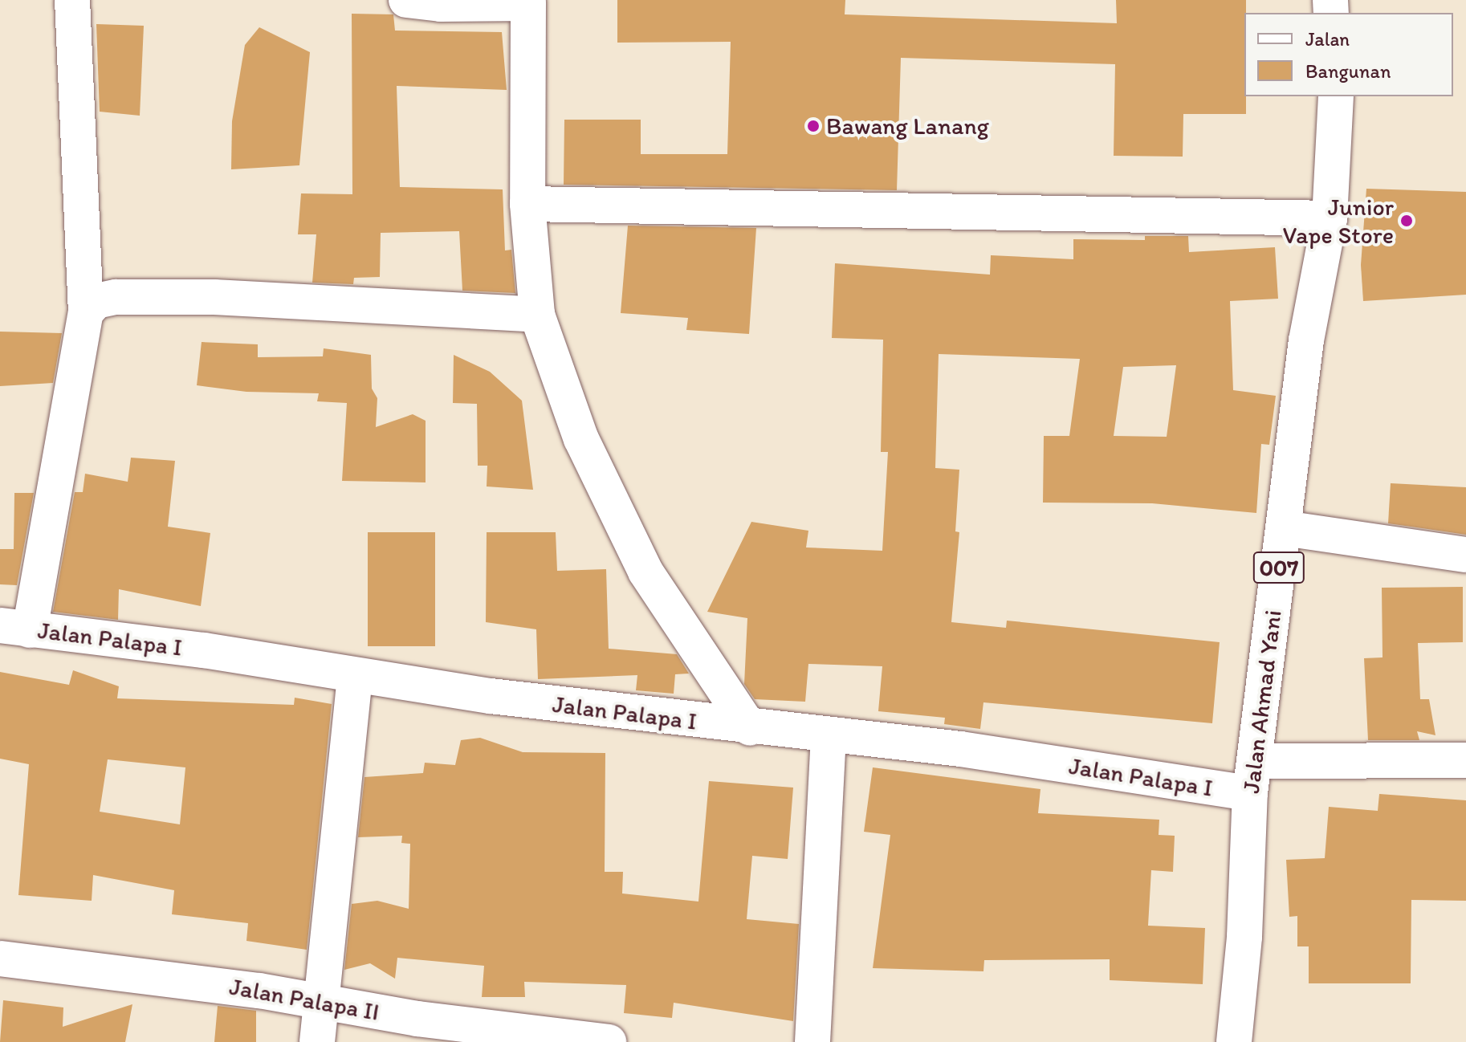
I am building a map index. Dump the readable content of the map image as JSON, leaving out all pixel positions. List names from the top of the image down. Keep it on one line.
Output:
{"streets":{"street":["007","Jalan Palapa I","Jalan Ahmad Yani","Jalan Palapa II"]},"crossings":[["Jalan Palapa I","Jalan Ahmad Yani"]],"places":["Bawang Lanang","Junior Vape Store"],"legend":["Jalan","Bangunan"]}
